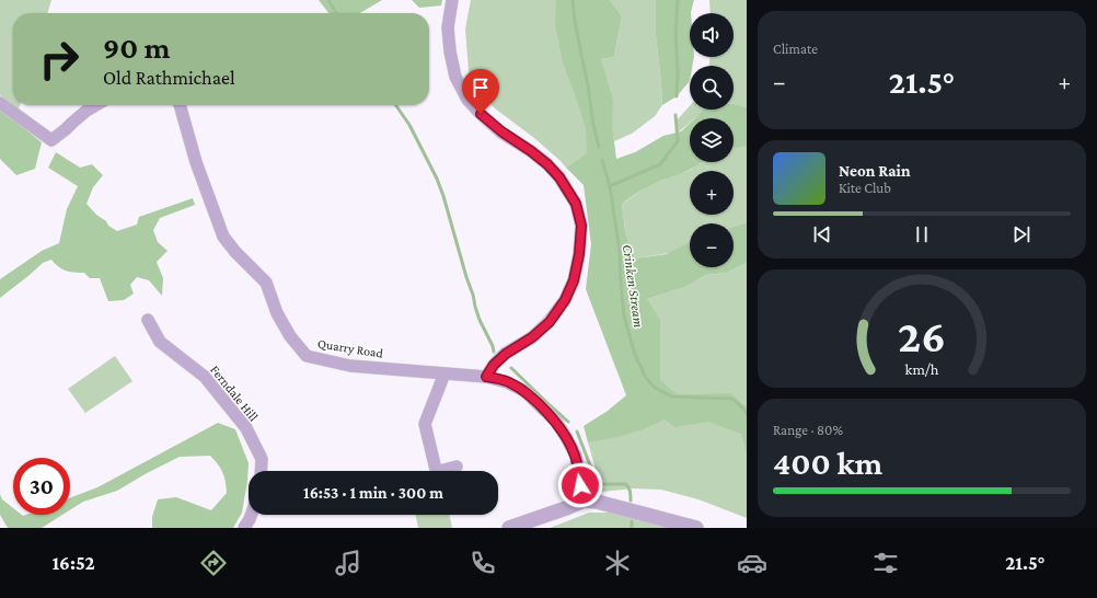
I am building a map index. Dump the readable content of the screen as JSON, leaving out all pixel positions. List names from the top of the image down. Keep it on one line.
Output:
{"streets":{"street":["Quarry Road","Ferndale Hill"]},"water":["Crinken Stream"],"page":{"tile":["Climate",["Range · 80%","400 km"]],"map_buttons":["+","−"],"turn":["90 m","Old Rathmichael"],"heat":["−","21.5°","+"],"song":["Neon Rain","Kite Club"],"limit":"30","trip":"16:53 · 1 min · 300 m","tabs":["16:52","21.5°"],"gauge":["26","km/h"]}}
